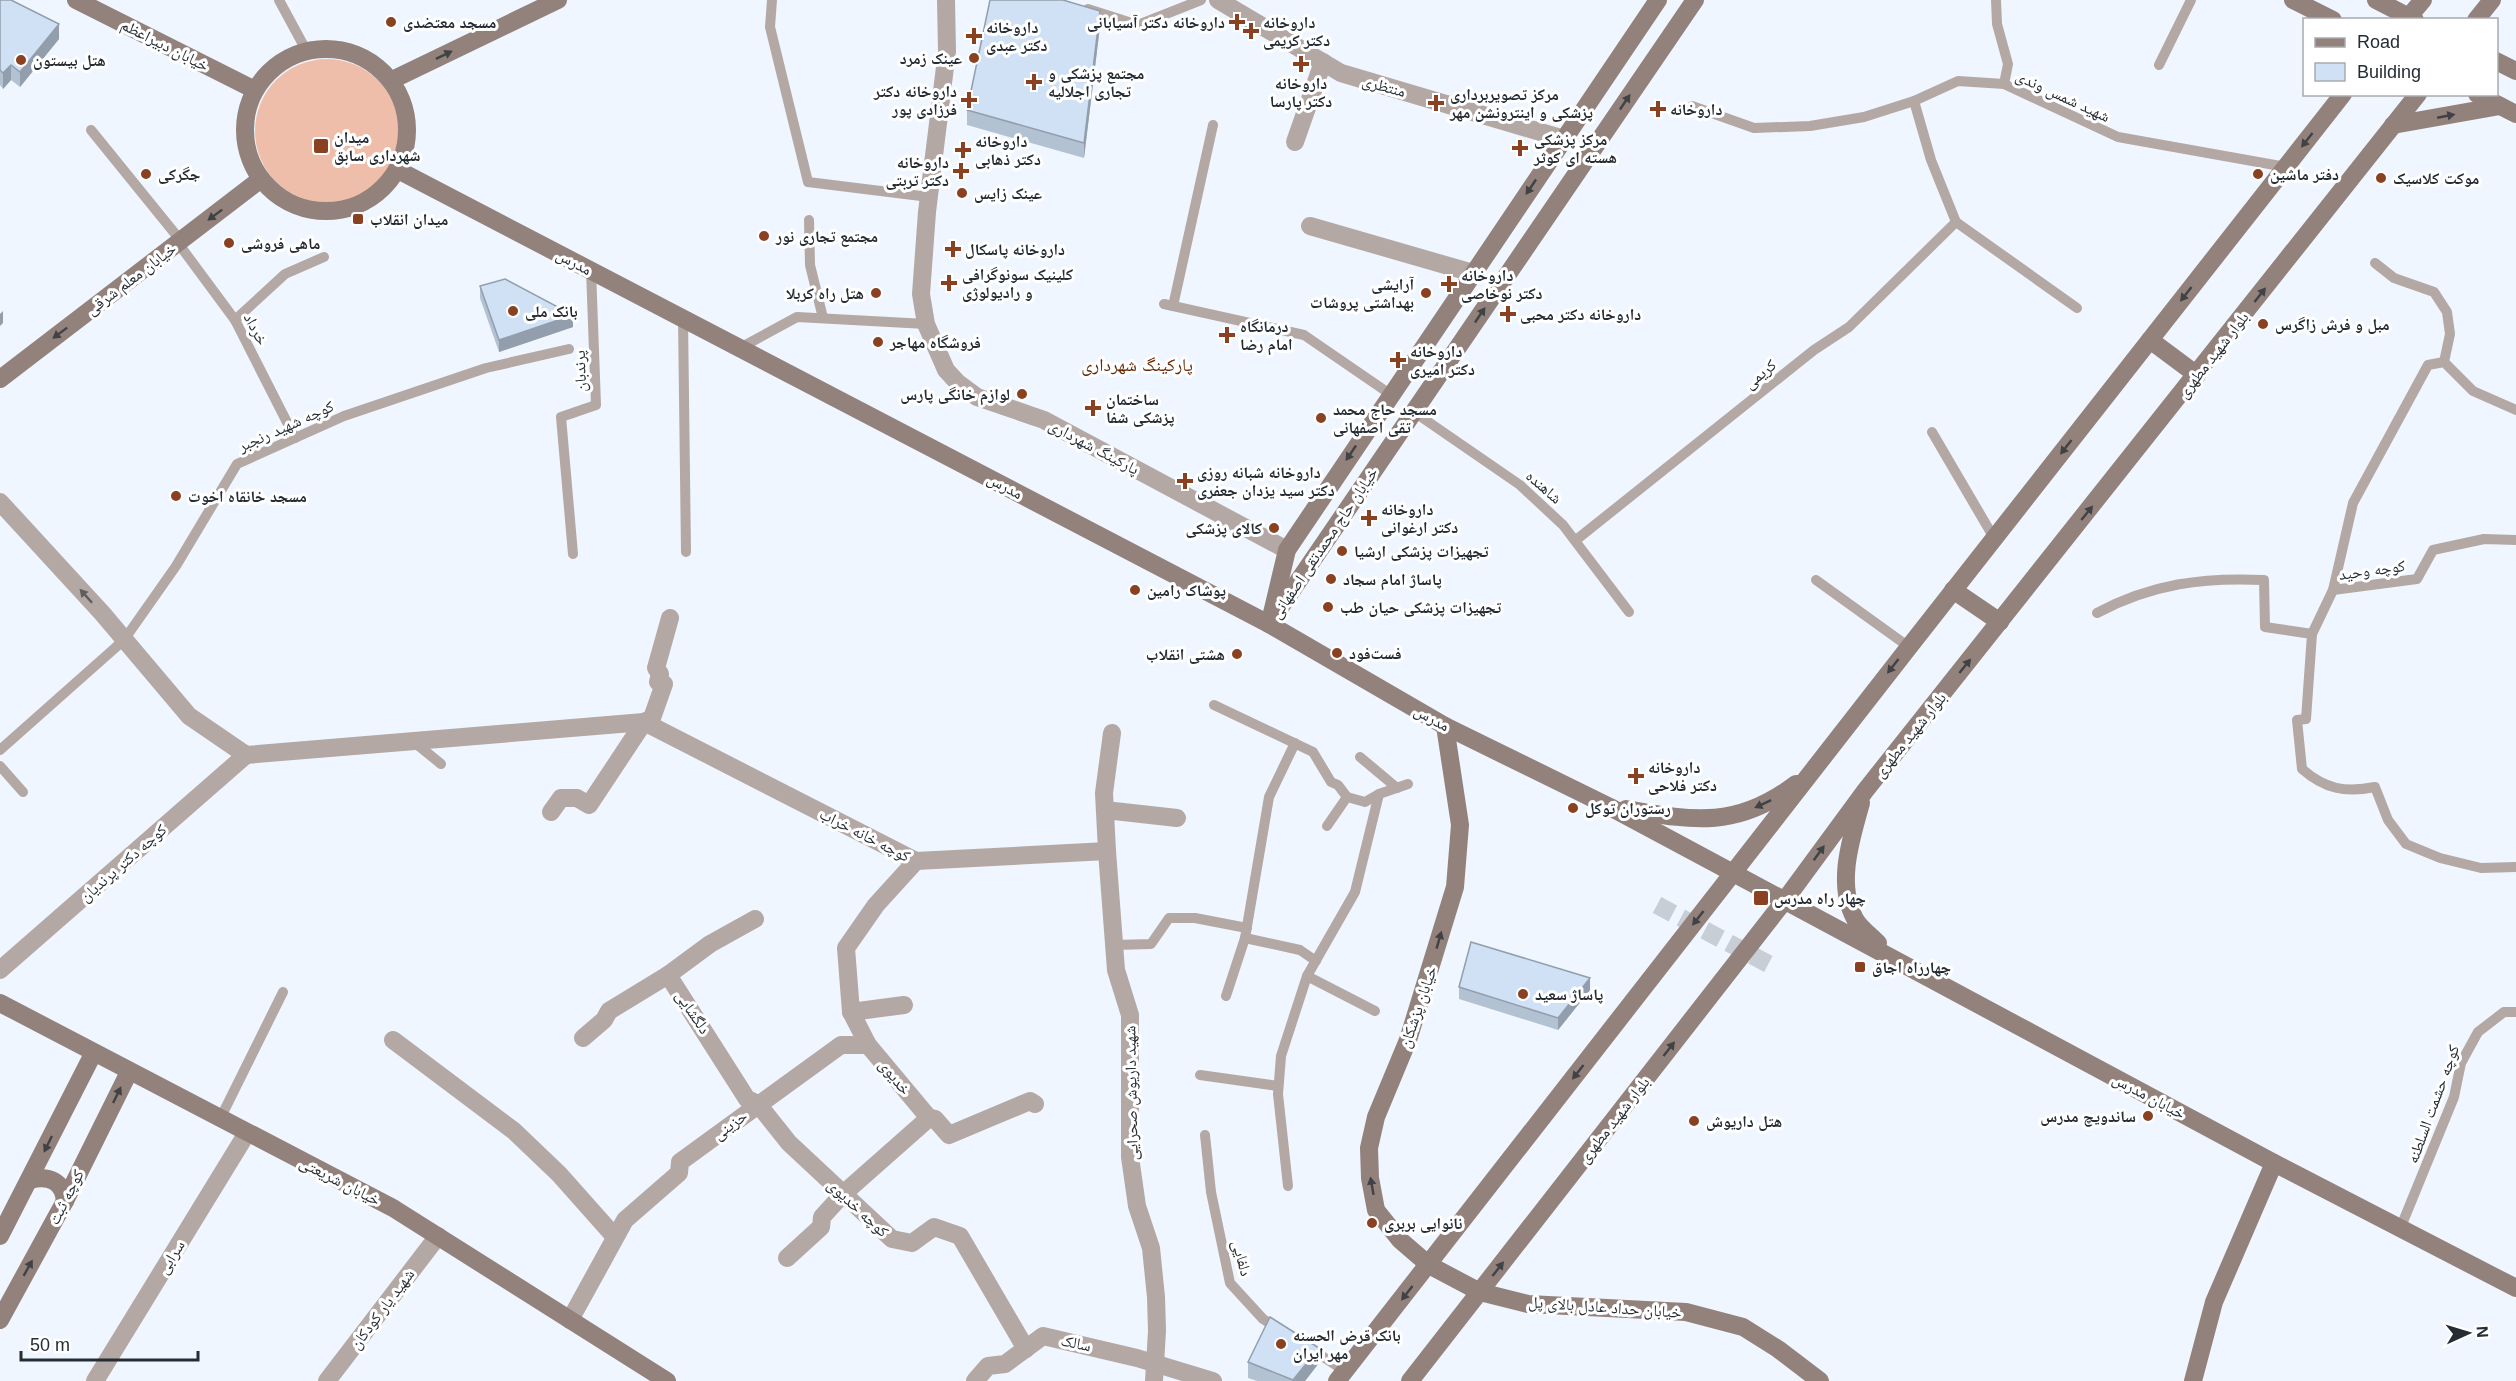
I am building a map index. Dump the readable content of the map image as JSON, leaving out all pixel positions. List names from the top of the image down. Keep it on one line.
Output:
{"streets":{"main road":["خیابان دبیراعظم","مدرس","خیابان معلم شرقی","بلوار شهید مطهری","خیابان حاج محمدتقی اصفهانی","خیابان پزشکان","خیابان مدرس","خیابان شریعتی","کوچه ثبت","خیابان حداد عادل بالای پل"],"street":["منتظری","پارکینگ شهرداری","کوچه خانه خراب","کوچه دکتر پرندیان","دلگشایی","خدیوی","شهید داریوش صحرایی","حزینی","کوچه خدیوی","سرابی","شهید یار کودکان","سالک"],"lane":["شهید شمس وندی","خرداد","پرندبان","کریمی","کوچه شهید رنجبر","شاهنده","کوچه وحید","کوچه حشمت السلطنه","دلفایی"]},"crossings":[["خیابان دبیراعظم","مدرس"],["خیابان دبیراعظم","خیابان معلم شرقی"],["منتظری","خیابان حاج محمدتقی اصفهانی"],["مدرس","خیابان معلم شرقی"],["مدرس","پرندبان"],["مدرس","خیابان حاج محمدتقی اصفهانی"],["مدرس","خیابان پزشکان"],["مدرس","خیابان مدرس"],["خیابان معلم شرقی","خرداد"],["خرداد","کوچه شهید رنجبر"],["بلوار شهید مطهری","خیابان پزشکان"],["بلوار شهید مطهری","خیابان مدرس"],["بلوار شهید مطهری","خیابان حداد عادل بالای پل"],["کریمی","شاهنده"],["پارکینگ شهرداری","خیابان حاج محمدتقی اصفهانی"],["شاهنده","خیابان حاج محمدتقی اصفهانی"],["کوچه خانه خراب","خدیوی"],["کوچه خانه خراب","شهید داریوش صحرایی"],["خیابان پزشکان","خیابان حداد عادل بالای پل"],["دلگشایی","حزینی"],["دلگشایی","کوچه خدیوی"],["خدیوی","حزینی"],["شهید داریوش صحرایی","سالک"],["خیابان مدرس","کوچه حشمت السلطنه"],["حزینی","خیابان شریعتی"],["حزینی","کوچه خدیوی"],["خیابان شریعتی","کوچه ثبت"],["خیابان شریعتی","سرابی"],["خیابان شریعتی","شهید یار کودکان"],["کوچه خدیوی","سالک"]],"one_way":["خیابان معلم شرقی","خیابان پزشکان"],"districts":["پارکینگ شهرداری"],"places":{"other":["مسجد معتضدی","عینک زمرد","هتل بیستون","جگرکی","دفتر ماشین","موکت کلاسیک","عینک زایس","مجتمع تجاری نور","ماهی فروشی","هتل راه کربلا","آرایشی بهداشتی پروشات","بانک ملی","مبل و فرش زاگرس","فروشگاه مهاجر","لوازم خانگی پارس","مسجد حاج محمد تقی اصفهانی","مسجد خانقاه اخوت","کالای پزشکی","تجهیزات پزشکی ارشیا","پاساژ امام سجاد","پوشاک رامین","تجهیزات پزشکی حیان طب","فست‌فود","هشتی انقلاب","رستوران توکل","پاساژ سعید","ساندویچ مدرس","هتل داریوش","نانوایی بربری","بانک قرض الحسنه مهر ایران"],"health":["داروخانه دکتر آسیابانی","داروخانه دکتر کریمی","داروخانه دکتر عبدی","داروخانه دکتر پارسا","مجتمع پزشکی و تجاری اجلالیه","داروخانه دکتر فرزادی پور","مرکز تصویربرداری پزشکی و اینترونشن مهر","داروخانه","مرکز پزشکی هسته ای کوثر","داروخانه دکتر ذهابی","داروخانه دکتر تربتی","داروخانه پاسکال","کلینیک سونوگرافی و رادیولوژی","داروخانه دکتر نوخاصی","داروخانه دکتر محبی","درمانگاه امام رضا","داروخانه دکتر امیری","ساختمان پزشکی شفا","داروخانه شبانه روزی دکتر سید یزدان جعفری","داروخانه دکتر ارغوانی","داروخانه دکتر فلاحی"],"transit":["میدان شهرداری سابق","میدان انقلاب","چهار راه مدرس","چهارراه اجاق"]},"legend":["Road","Building"],"scale_bar":"50 m","north":"right"}
